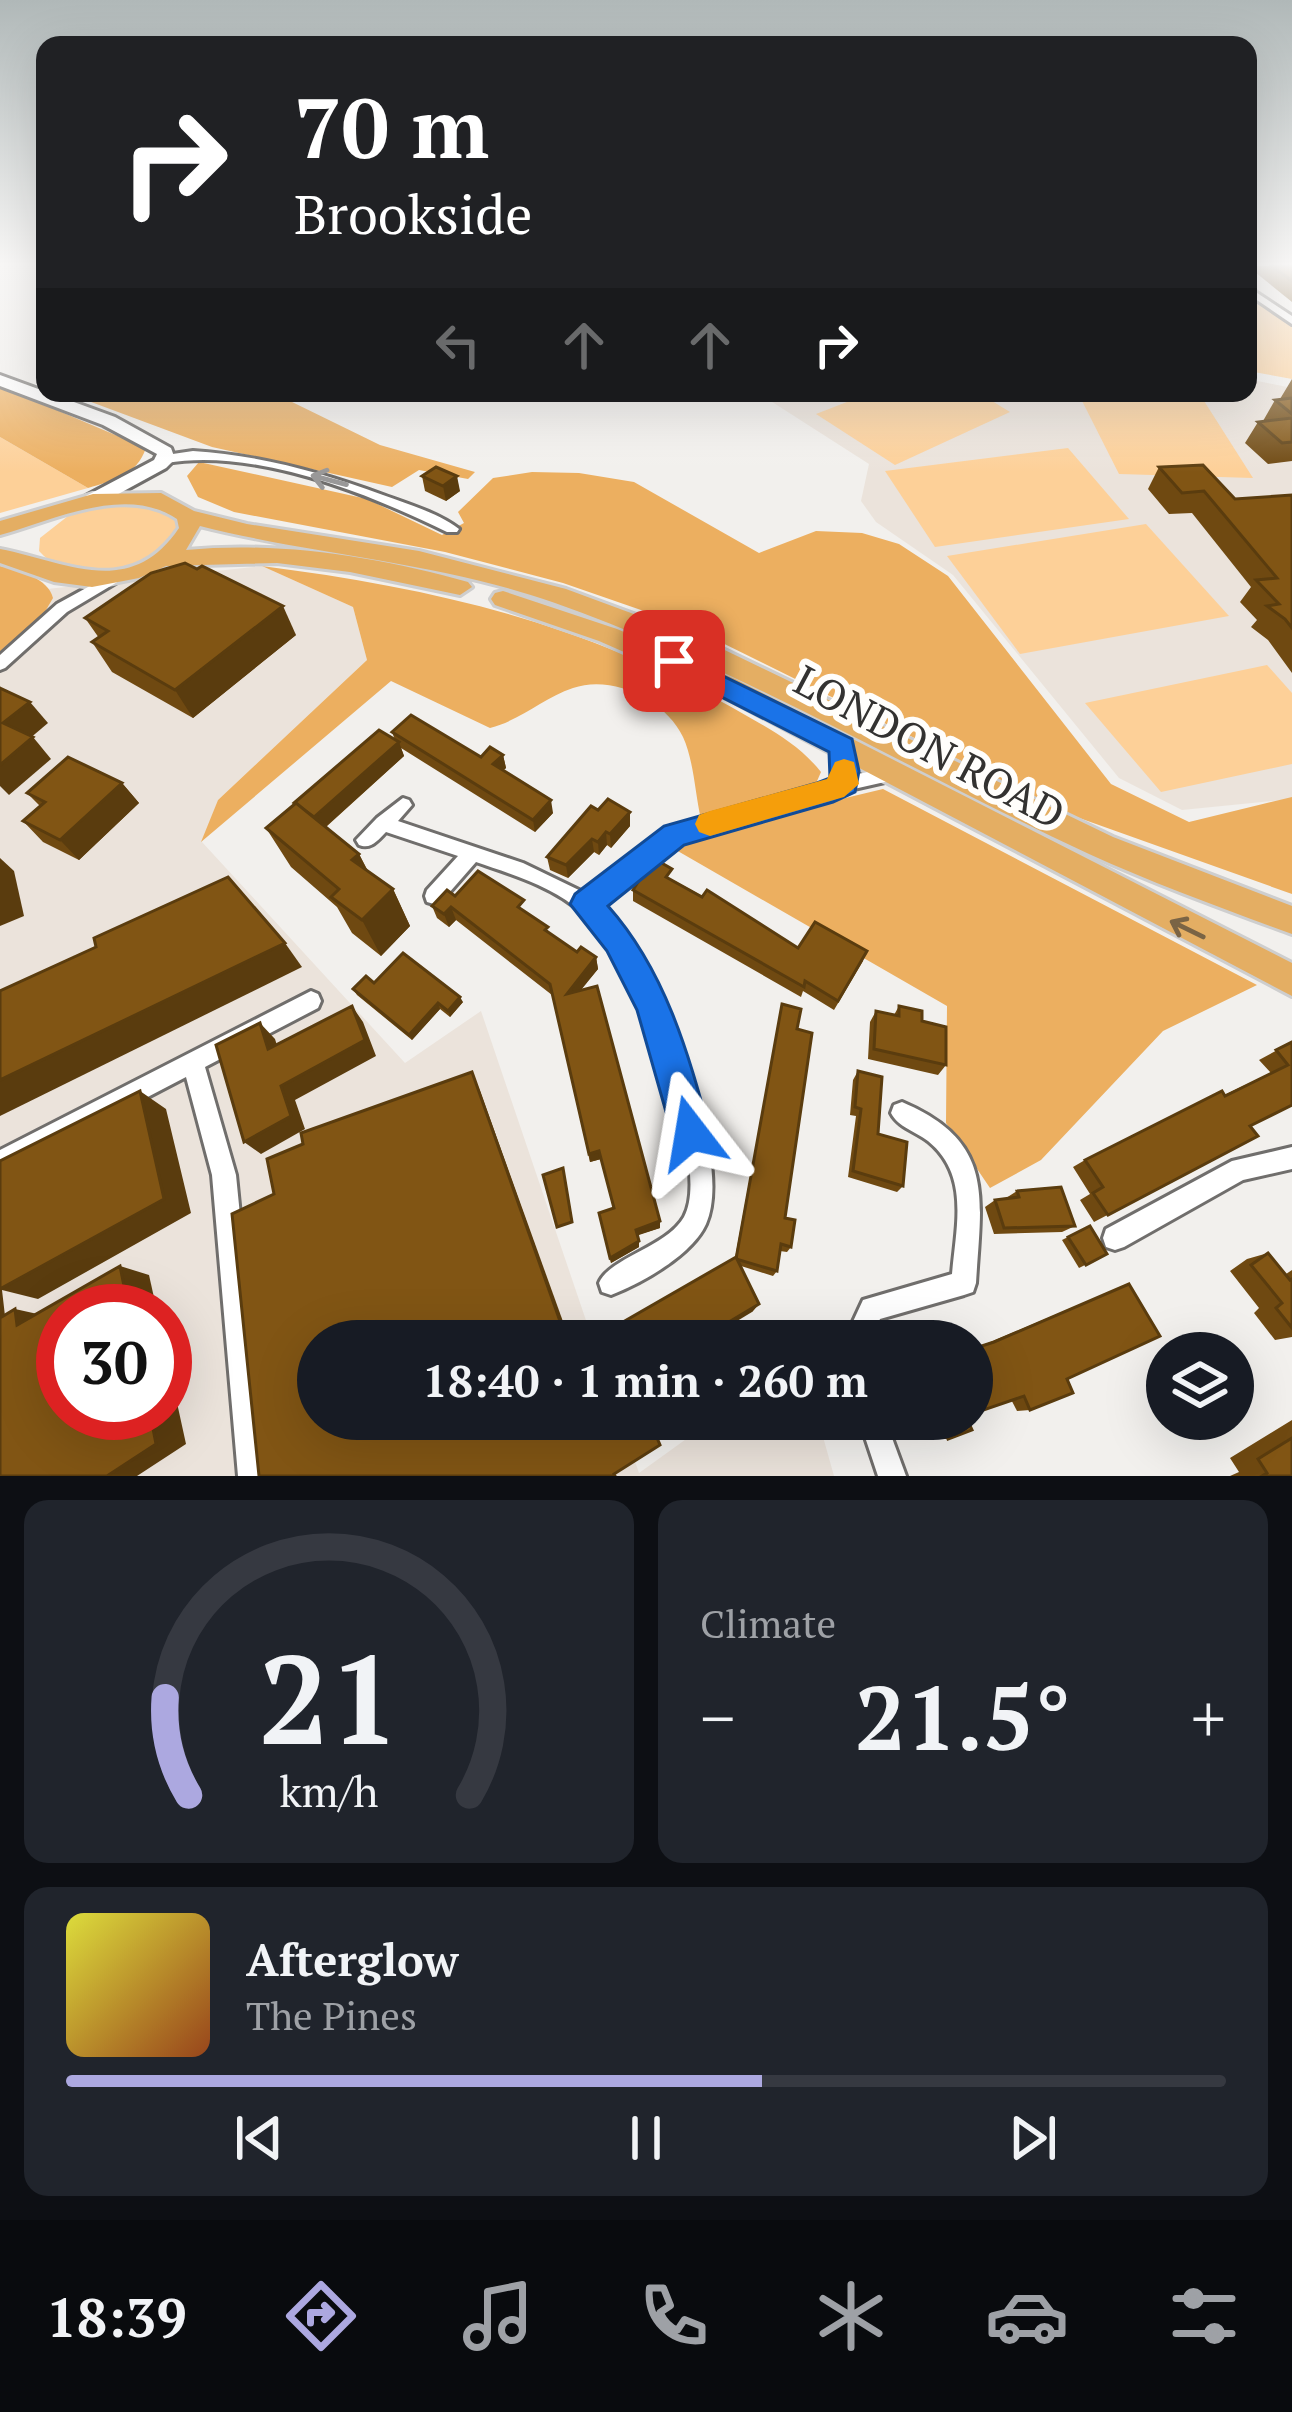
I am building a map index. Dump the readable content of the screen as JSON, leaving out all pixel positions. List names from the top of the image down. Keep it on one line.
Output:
{"streets":{"highway":["LONDON ROAD"]},"page":{"turn":["70 m","Brookside"],"limit":"30","trip":"18:40 · 1 min · 260 m","tile":"Climate","heat":["−","21.5°","+"],"song":["Afterglow","The Pines"],"tabs":"18:39","gauge":["21","km/h"]}}
